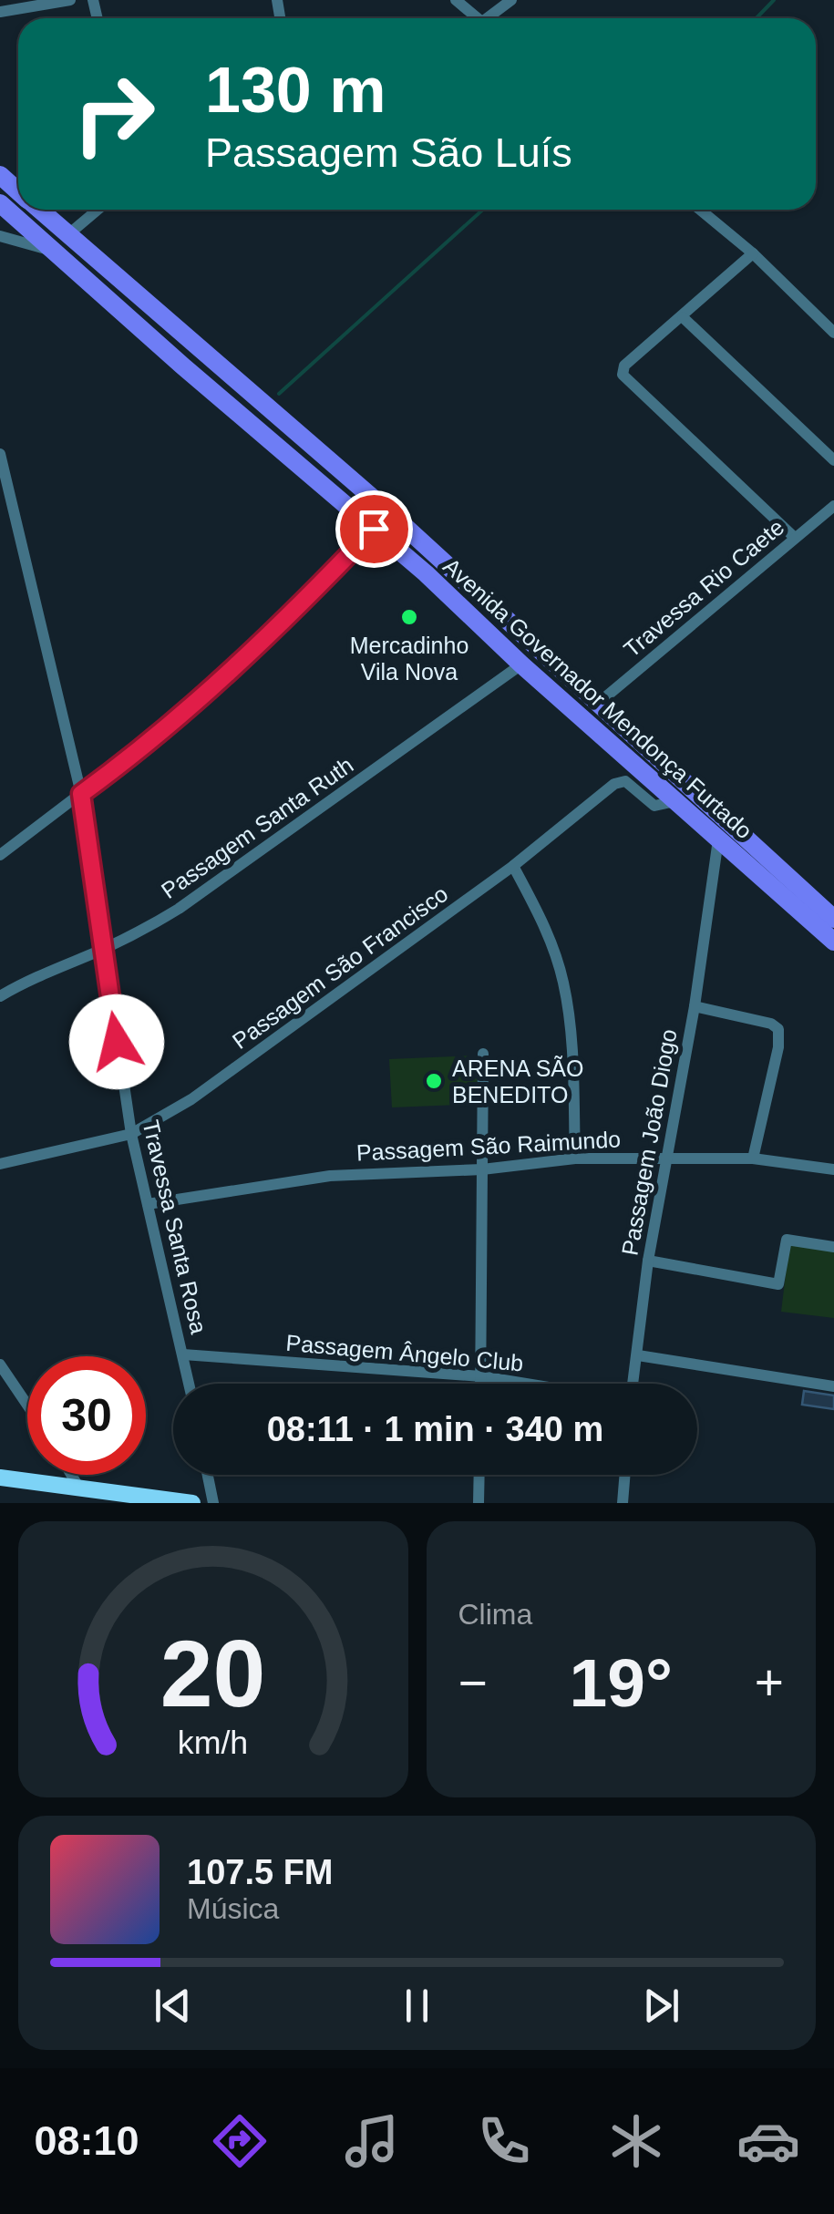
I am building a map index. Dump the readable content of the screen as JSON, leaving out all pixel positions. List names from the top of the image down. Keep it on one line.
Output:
{"streets":{"main road":["Avenida Governador Mendonça Furtado"],"street":["Travessa Rio Caete","Passagem Santa Ruth","Passagem São Francisco","Passagem João Diogo","Passagem São Raimundo","Travessa Santa Rosa","Passagem Ângelo Club"]},"crossings":[["Travessa Rio Caete","Avenida Governador Mendonça Furtado"],["Avenida Governador Mendonça Furtado","Passagem Santa Ruth"],["Avenida Governador Mendonça Furtado","Passagem São Francisco"],["Avenida Governador Mendonça Furtado","Passagem João Diogo"],["Passagem Santa Ruth","Travessa Santa Rosa"],["Passagem São Francisco","Travessa Santa Rosa"],["Passagem João Diogo","Passagem São Raimundo"],["Passagem São Raimundo","Travessa Santa Rosa"],["Travessa Santa Rosa","Passagem Ângelo Club"]],"places":["Mercadinho Vila Nova","ARENA SÃO BENEDITO"],"page":{"turn":["130 m","Passagem São Luís"],"limit":"30","trip":"08:11 · 1 min · 340 m","tile":"Clima","heat":["−","19°","+"],"song":["107.5 FM","Música"],"tabs":"08:10","gauge":["20","km/h"]}}
